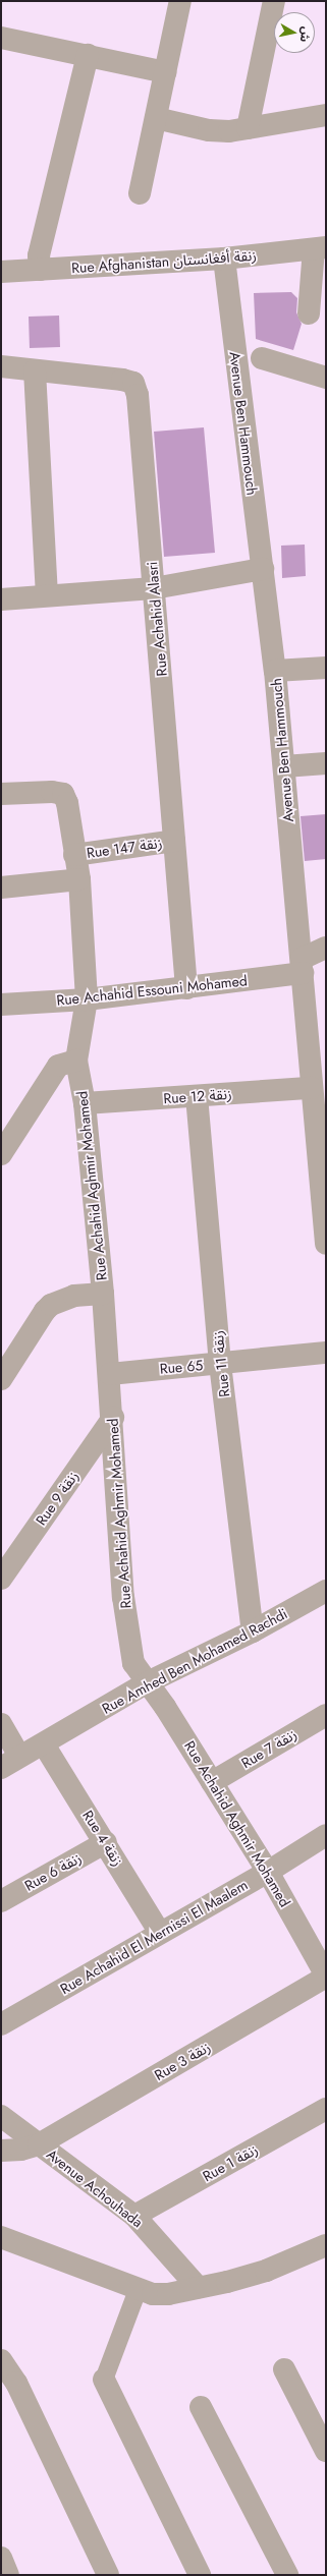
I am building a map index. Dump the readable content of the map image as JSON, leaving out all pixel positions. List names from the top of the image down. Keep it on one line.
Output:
{"streets":{"street":["Rue Afghanistan زنقة أفغانستان","Avenue Ben Hammouch","Rue Achahid Alasri","Rue 147 زنقة","Rue Achahid Essouni Mohamed","Rue 12 زنقة","Rue Achahid Aghmir Mohamed","Rue 11 زنقة","Rue 65","Rue 9 زنقة","Rue Amhed Ben Mohamed Rachdi","Rue 7 زنقة","Rue 4 زنقة","Rue 6 زنقة","Rue Achahid El Mernissi El Maalem","Rue 3 زنقة","Rue 1 زنقة","Avenue Achouhada"]},"crossings":[["Rue Afghanistan زنقة أفغانستان","Avenue Ben Hammouch"],["Avenue Ben Hammouch","Rue Achahid Essouni Mohamed"],["Avenue Ben Hammouch","Rue 12 زنقة"],["Rue Achahid Alasri","Rue 147 زنقة"],["Rue Achahid Alasri","Rue Achahid Essouni Mohamed"],["Rue 147 زنقة","Rue Achahid Aghmir Mohamed"],["Rue Achahid Essouni Mohamed","Rue Achahid Aghmir Mohamed"],["Rue 12 زنقة","Rue Achahid Aghmir Mohamed"],["Rue 12 زنقة","Rue 11 زنقة"],["Rue Achahid Aghmir Mohamed","Rue 65"],["Rue Achahid Aghmir Mohamed","Rue 9 زنقة"],["Rue Achahid Aghmir Mohamed","Rue Amhed Ben Mohamed Rachdi"],["Rue Achahid Aghmir Mohamed","Rue 7 زنقة"],["Rue Achahid Aghmir Mohamed","Rue Achahid El Mernissi El Maalem"],["Rue Achahid Aghmir Mohamed","Rue 3 زنقة"],["Rue 11 زنقة","Rue 65"],["Rue 11 زنقة","Rue Amhed Ben Mohamed Rachdi"],["Rue Amhed Ben Mohamed Rachdi","Rue 4 زنقة"],["Rue 4 زنقة","Rue 6 زنقة"],["Rue 4 زنقة","Rue Achahid El Mernissi El Maalem"],["Rue 3 زنقة","Avenue Achouhada"],["Rue 1 زنقة","Avenue Achouhada"]],"north":"right"}
